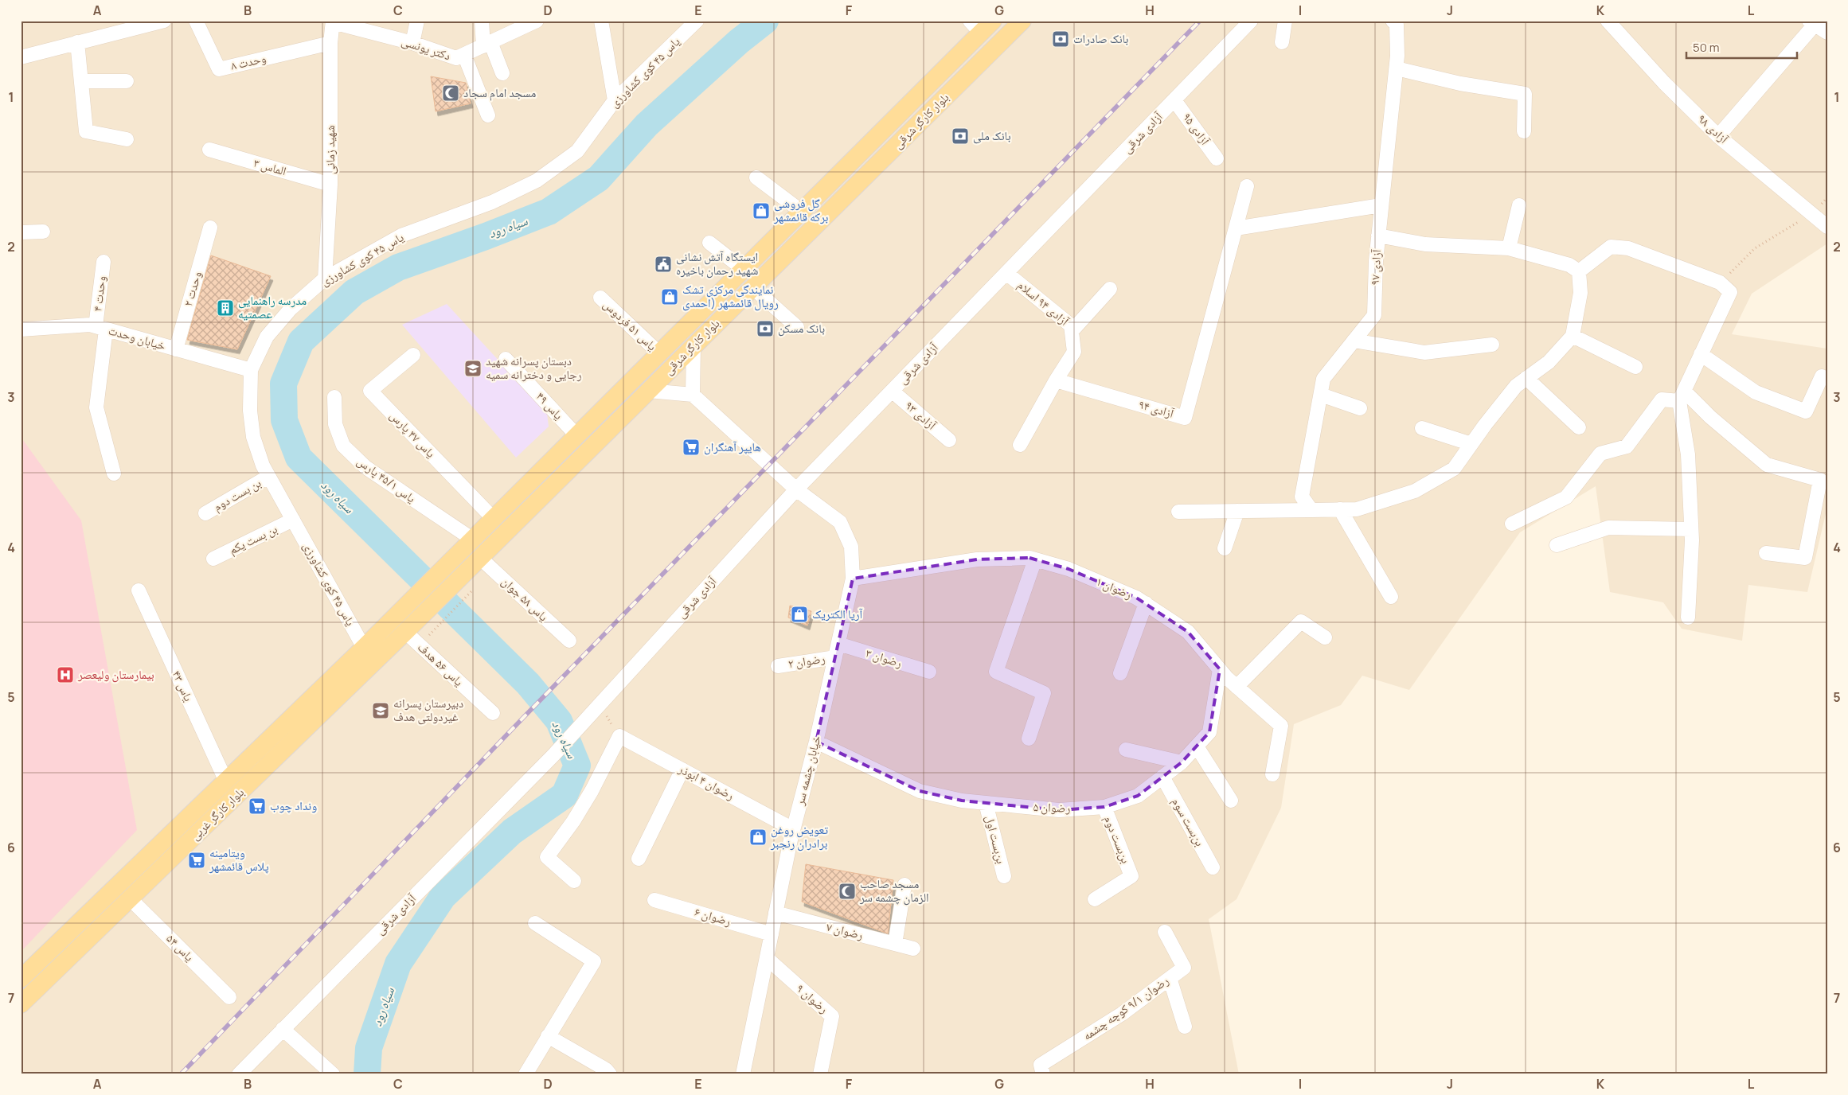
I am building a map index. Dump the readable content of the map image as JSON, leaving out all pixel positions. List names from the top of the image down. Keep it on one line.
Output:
{"streets":{"main road":["بلوار کارگر شرقی","بلوار کارگر غربی"],"street":["دکتر یونسی","وحدت ۸","یاس ۴۵ کوی کشاورزی","آزادی ۹۵","آزادی ۹۸","آزادی شرقی","شهید زمانی","الماس ۳","آزادی ۹۷","وحدت ۲","وحدت ۴","آزادی ۹۴ اسلام","یاس ۵۱ فردوس","خیابان وحدت","یاس ۴۹","آزادی ۹۴","آزادی ۹۳","یاس ۴۷ پارس","یاس ۴۵/۱ پارس","بن بست دوم","بن بست یکم","رضوان ۱","یاس ۵۸ جوان","رضوان ۳","رضوان ۲","یاس ۵۶ هدف","یاس ۴۳","خیابان چشمه سر","رضوان ۴ ابوذر","رضوان ۵","بن‌بست سوم","بن‌بست اول","بن‌بست دوم","رضوان ۶","رضوان ۷","یاس ۵۴","رضوان ۹","رضوان ۹/۱ کوچه چشمه"]},"crossings":[["دکتر یونسی","شهید زمانی"],["وحدت ۸","شهید زمانی"],["یاس ۴۵ کوی کشاورزی","شهید زمانی"],["یاس ۴۵ کوی کشاورزی","خیابان وحدت"],["یاس ۴۵ کوی کشاورزی","بن بست دوم"],["یاس ۴۵ کوی کشاورزی","بن بست یکم"],["یاس ۴۵ کوی کشاورزی","بلوار کارگر غربی"],["بلوار کارگر شرقی","یاس ۵۱ فردوس"],["بلوار کارگر شرقی","یاس ۴۹"],["بلوار کارگر شرقی","یاس ۴۷ پارس"],["بلوار کارگر شرقی","یاس ۴۵/۱ پارس"],["بلوار کارگر شرقی","یاس ۵۸ جوان"],["بلوار کارگر شرقی","یاس ۵۶ هدف"],["بلوار کارگر شرقی","بلوار کارگر غربی"],["آزادی ۹۵","آزادی شرقی"],["آزادی شرقی","آزادی ۹۴ اسلام"],["آزادی شرقی","آزادی ۹۳"],["آزادی شرقی","خیابان چشمه سر"],["شهید زمانی","الماس ۳"],["وحدت ۲","خیابان وحدت"],["وحدت ۴","خیابان وحدت"],["آزادی ۹۴ اسلام","آزادی ۹۴"],["رضوان ۱","خیابان چشمه سر"],["رضوان ۱","رضوان ۵"],["رضوان ۳","رضوان ۲"],["رضوان ۳","خیابان چشمه سر"],["رضوان ۲","خیابان چشمه سر"],["یاس ۵۶ هدف","بلوار کارگر غربی"],["یاس ۴۳","بلوار کارگر غربی"],["خیابان چشمه سر","رضوان ۴ ابوذر"],["خیابان چشمه سر","رضوان ۵"],["خیابان چشمه سر","رضوان ۶"],["خیابان چشمه سر","رضوان ۷"],["خیابان چشمه سر","رضوان ۹"],["رضوان ۵","بن‌بست سوم"],["رضوان ۵","بن‌بست اول"],["رضوان ۵","بن‌بست دوم"],["بلوار کارگر غربی","یاس ۵۴"]],"water":["سیاه رود"],"places":{"bank":["بانک صادرات","بانک ملی","بانک مسکن"],"mosque":["مسجد امام سجاد","مسجد صاحب الزمان چشمه سر"],"shop":["گل فروشی برکه قائمشهر","نمایندگی مرکزی تشک رویال قائمشهر (احمدی","آریا الکتریک","تعویض روغن برادران رنجبر"],"public building":["ایستگاه آتش نشانی شهید رحمان باخیره"],"building":["مدرسه راهنمایی عصمتیه"],"school or university":["دبستان پسرانه شهید رجایی و دخترانه سمیه","دبیرستان پسرانه غیردولتی هدف"],"supermarket":["هایپر آهنگران","ونداد چوب","ویتامینه پلاس قائمشهر"],"hospital":["بیمارستان ولیعصر"]},"scale_bar":"50 m","grid":{"columns":["A","B","C","D","E","F","G","H","I","J","K","L"],"rows":["1","2","3","4","5","6","7"]}}
